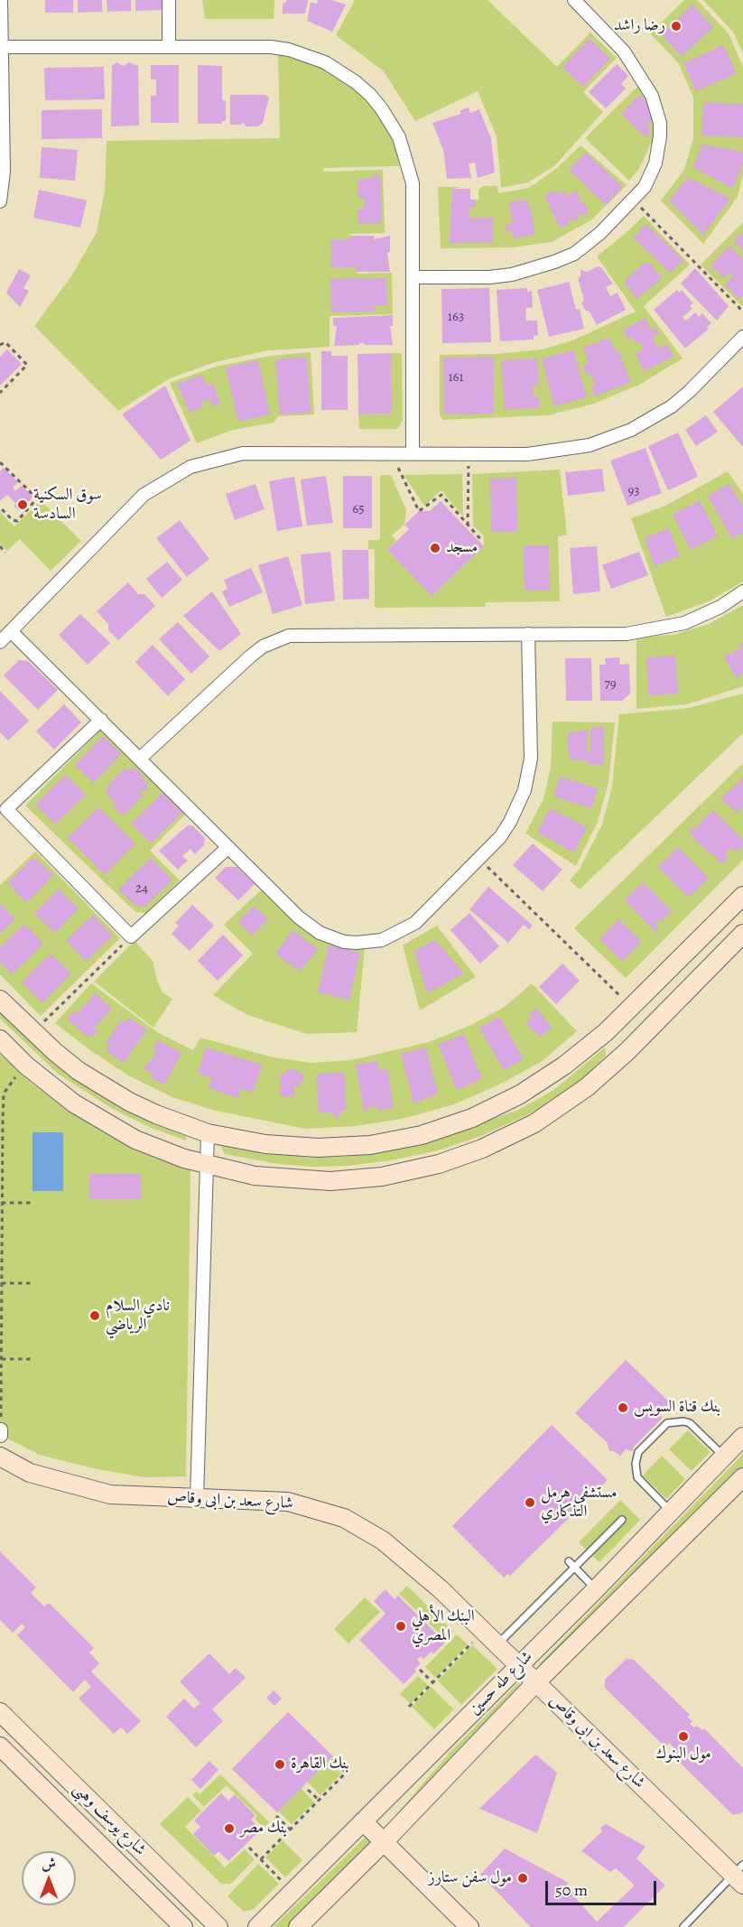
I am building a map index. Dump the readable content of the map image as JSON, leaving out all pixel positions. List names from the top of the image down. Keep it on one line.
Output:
{"streets":{"street":["شارع سعد بن ابى وقاص","شارع طه حسين","شارع يوسف وهبى"]},"crossings":[["شارع سعد بن ابى وقاص","شارع طه حسين"]],"places":["رضا راشد","سوق السكنية السادسة","مسجد","نادي السلام الرياضي","بنك قناة السويس","مستشفى هرمل التذكاري","البنك الأهلي المصري","مول البنوك","بنك القاهرة","بنك مصر","مول سفن ستارز"],"house_numbers":["163","161","93","65","79","24"],"scale_bar":"50 m","north":"top"}
